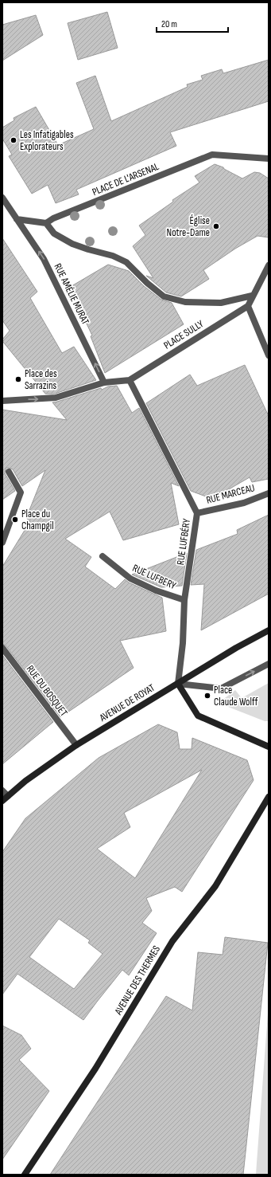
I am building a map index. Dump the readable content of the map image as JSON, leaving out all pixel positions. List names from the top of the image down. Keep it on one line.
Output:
{"streets":{"street":["PLACE DE L'ARSENAL","RUE AMÉLIE MURAT","PLACE SULLY","RUE MARCEAU","RUE LUFBÉRY","RUE LUFBERY","RUE DU BOSQUET","AVENUE DE ROYAT","AVENUE DES THERMES"]},"crossings":[["PLACE SULLY","RUE LUFBÉRY"],["RUE MARCEAU","RUE LUFBÉRY"],["RUE LUFBÉRY","RUE LUFBERY"],["RUE LUFBÉRY","AVENUE DE ROYAT"],["RUE DU BOSQUET","AVENUE DE ROYAT"]],"one_way":["RUE AMÉLIE MURAT"],"places":["Les Infatigables Explorateurs","Église Notre-Dame","Place des Sarrazins","Place du Champgil","Place Claude Wolff"],"scale_bar":"20 m"}
